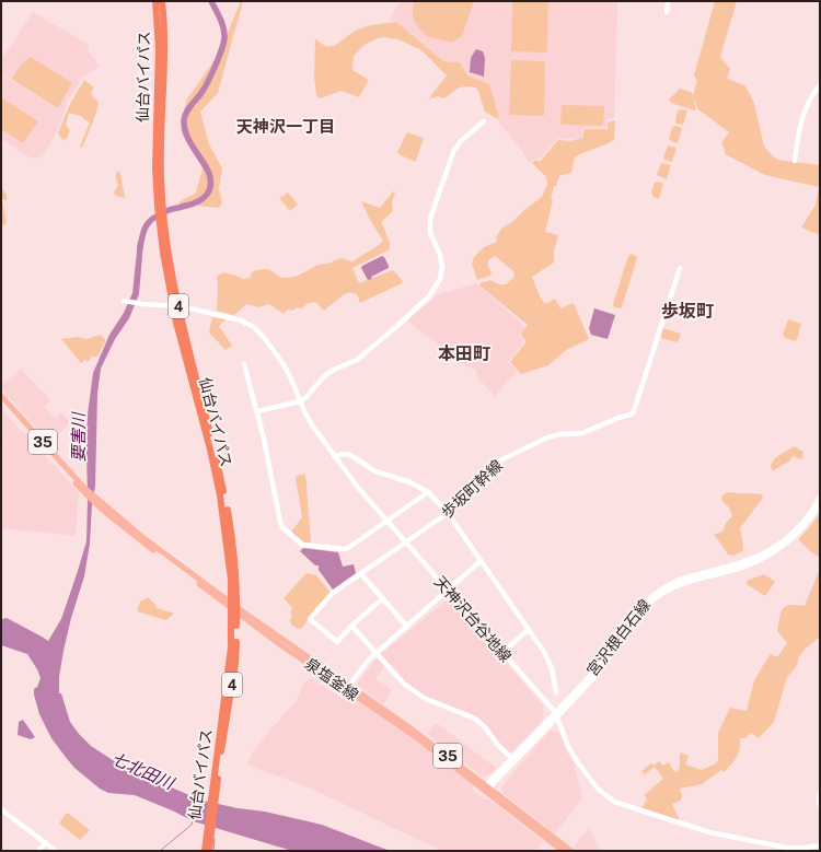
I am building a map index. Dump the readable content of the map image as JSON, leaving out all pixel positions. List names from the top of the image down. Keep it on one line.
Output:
{"streets":{"highway":["仙台バイパス","4"],"main road":["35"],"street":["歩坂町幹線","天神沢台谷地線","宮沢根白石線"]},"crossings":[["仙台バイパス","35"],["仙台バイパス","天神沢台谷地線"],["35","宮沢根白石線"],["歩坂町幹線","天神沢台谷地線"],["天神沢台谷地線","宮沢根白石線"]],"districts":["天神沢一丁目","歩坂町","本田町"],"water":["要害川","七北田川"]}
